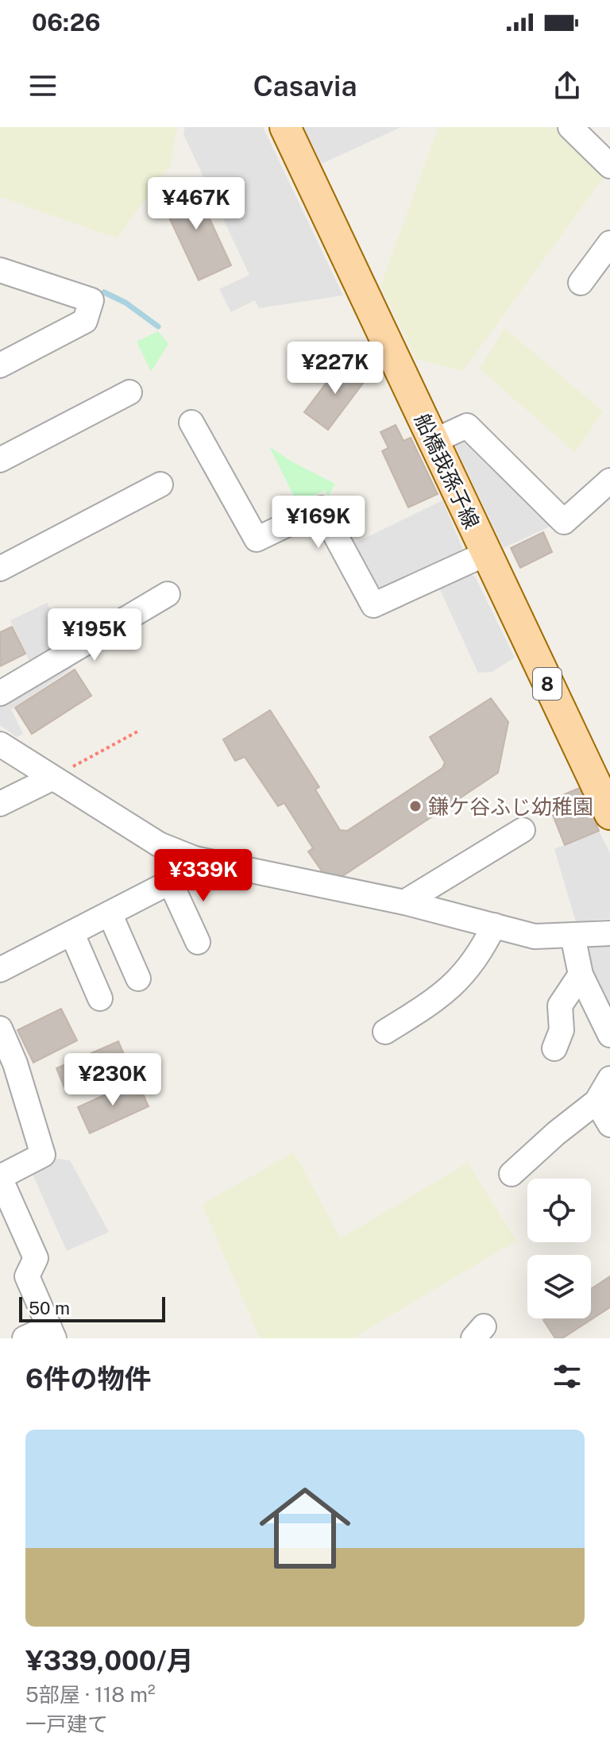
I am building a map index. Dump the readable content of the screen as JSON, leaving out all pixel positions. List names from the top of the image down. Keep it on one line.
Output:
{"streets":{"main road":["船橋我孫子線","8"]},"places":["鎌ケ谷ふじ幼稚園"],"scale_bar":"50 m","page":{"status":"06:26","header":"Casavia","price":["¥467K","¥227K","¥169K","¥195K","¥339K","¥230K"],"scale":"50 m","heading":"6件の物件","list":[{"name":"¥339,000/月","note":"5部屋 · 118 m² · 一戸建て"}]}}
